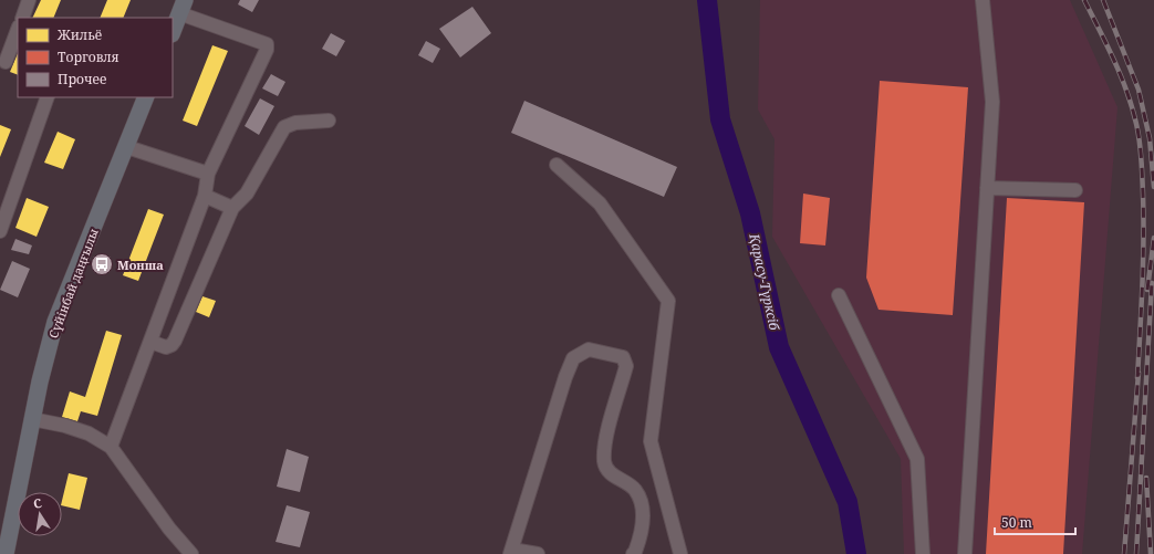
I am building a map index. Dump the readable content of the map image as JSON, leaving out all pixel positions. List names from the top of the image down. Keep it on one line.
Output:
{"streets":{"main road":["Сүйінбай даңғылы"]},"water":["Қарасу-Түрксіб"],"places":{"bus stop":["Монша"]},"legend":["Жильё","Торговля","Прочее"],"scale_bar":"50 m","north":"top"}
